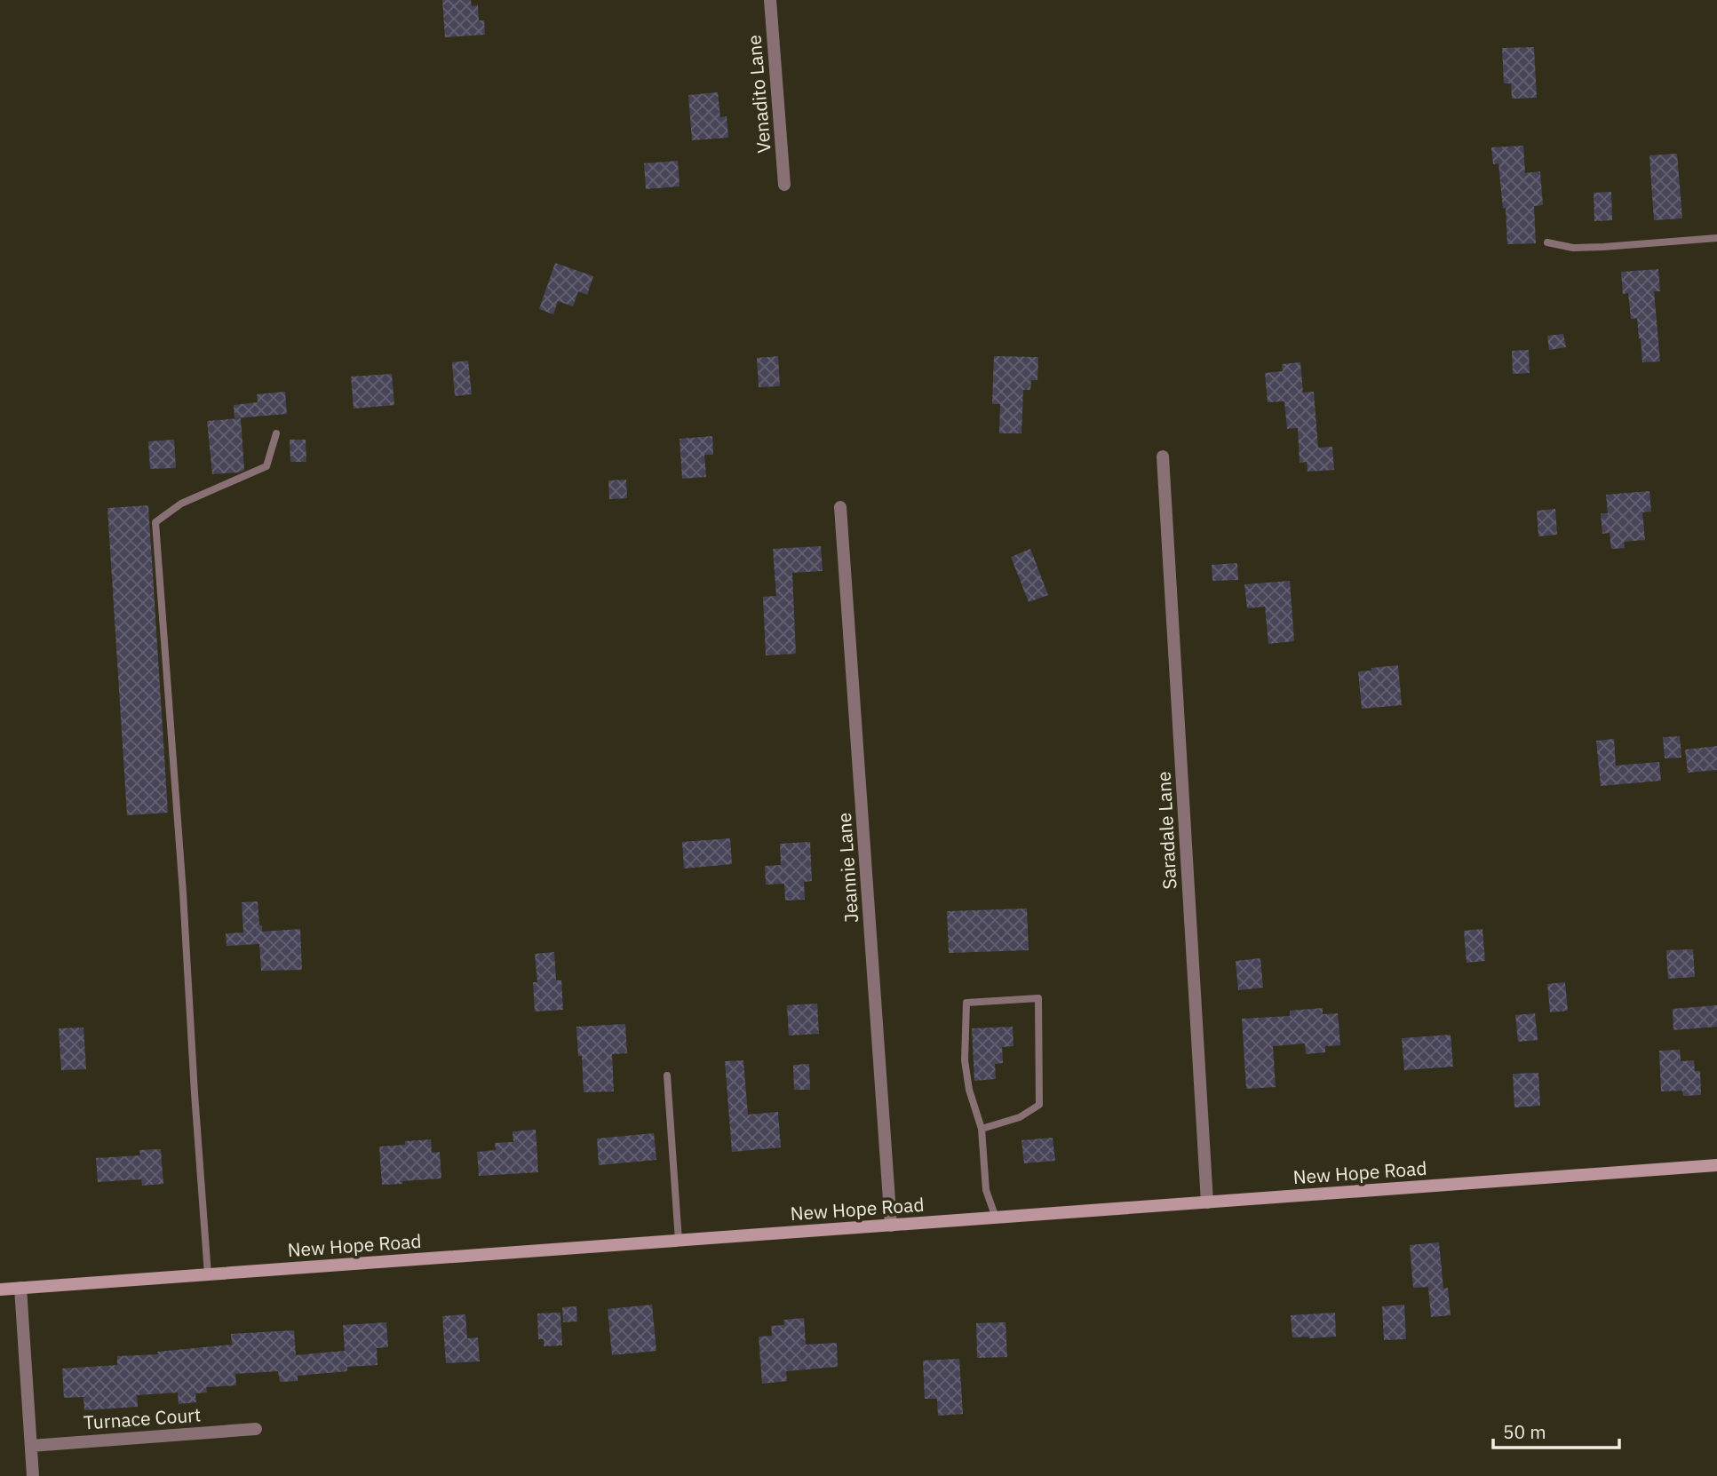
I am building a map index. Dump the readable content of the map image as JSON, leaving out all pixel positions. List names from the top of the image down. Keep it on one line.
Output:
{"streets":{"main road":["New Hope Road"],"street":["Venadito Lane","Saradale Lane","Jeannie Lane","Turnace Court"]},"crossings":[["Saradale Lane","New Hope Road"],["Jeannie Lane","New Hope Road"]],"scale_bar":"50 m"}
